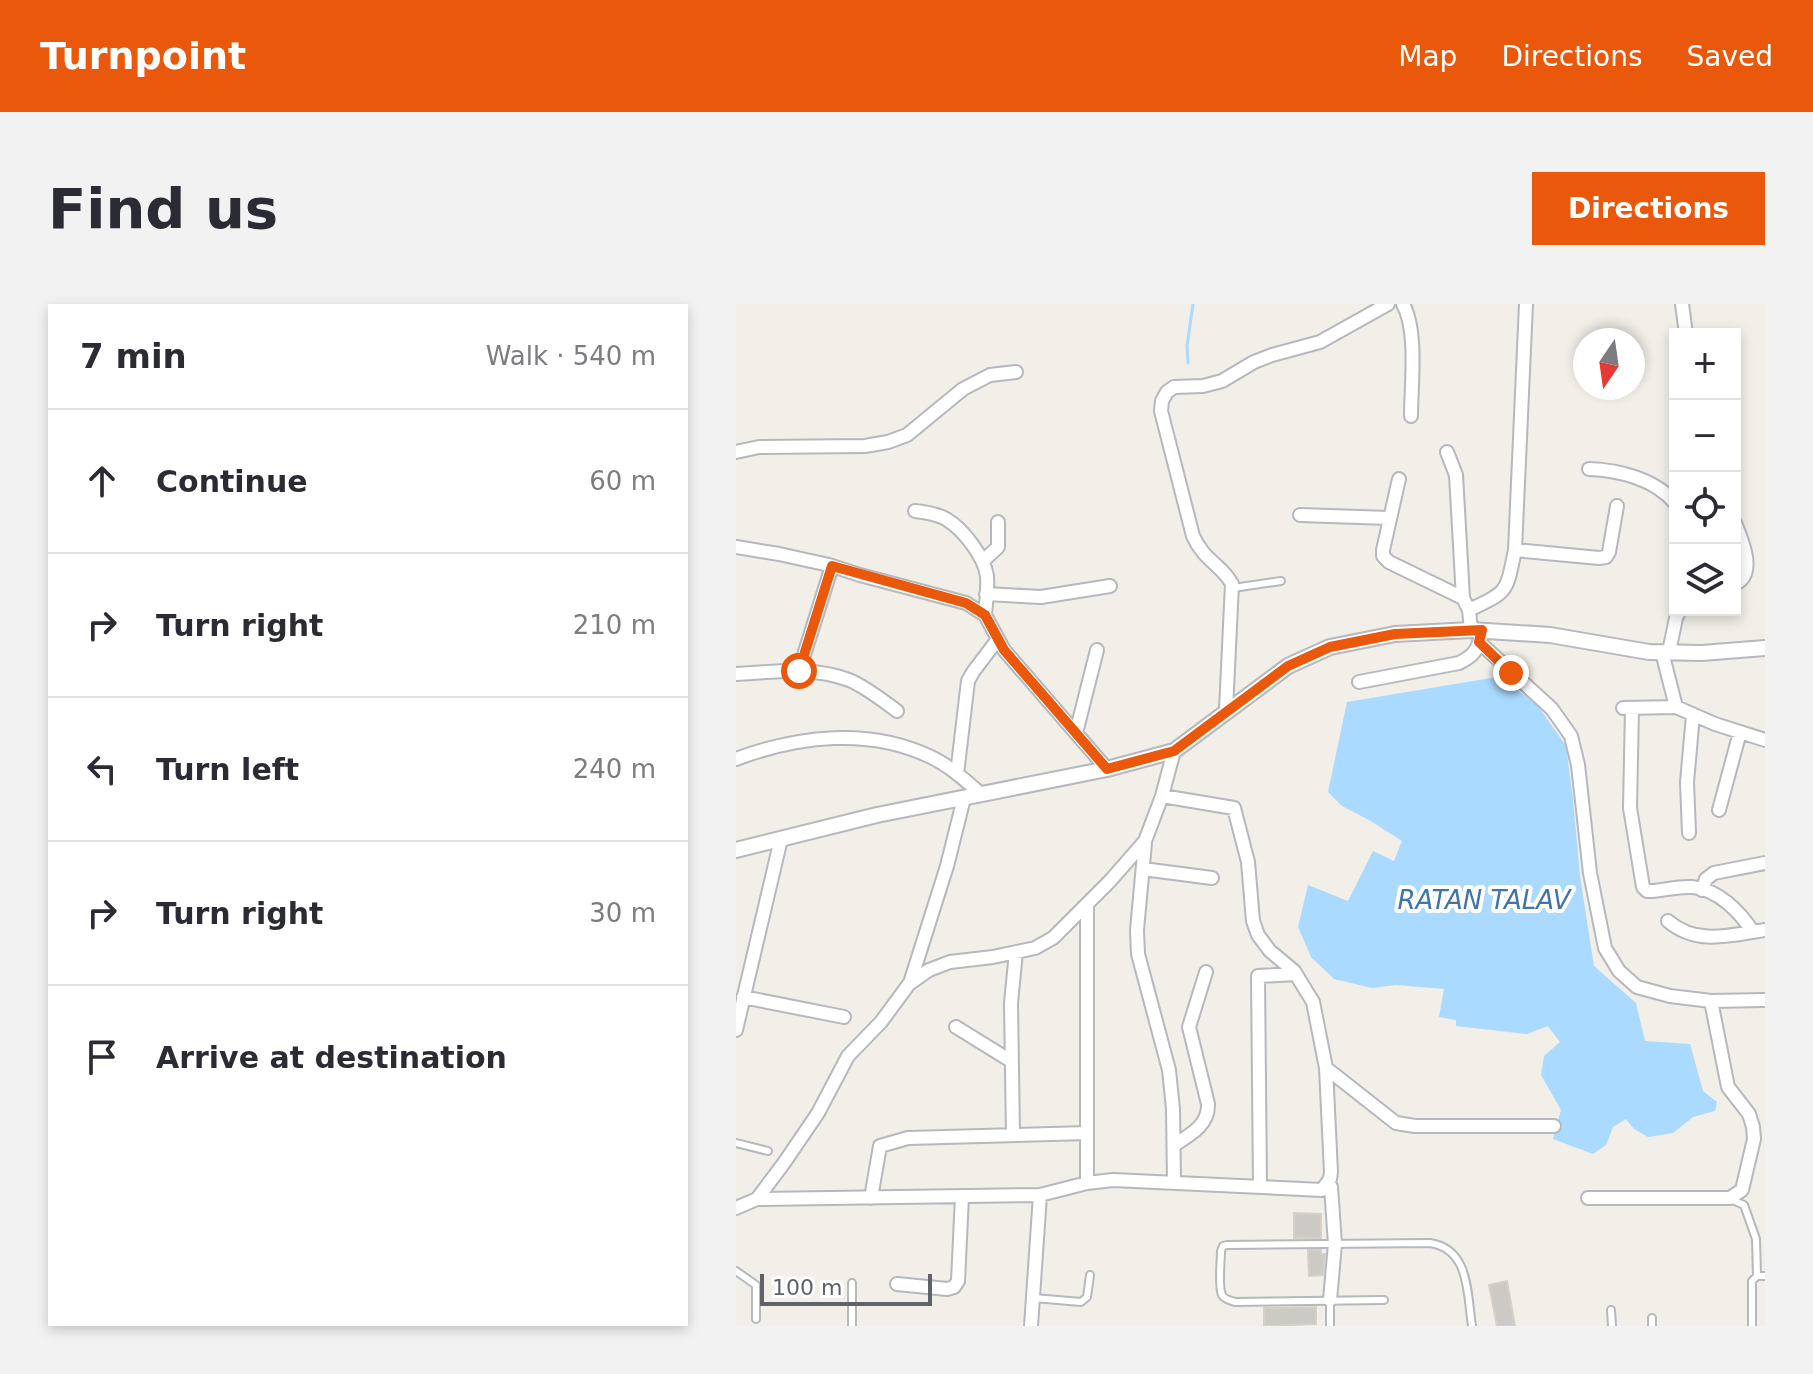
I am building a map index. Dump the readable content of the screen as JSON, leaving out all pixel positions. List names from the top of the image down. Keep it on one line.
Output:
{"water":["RATAN TALAV"],"scale_bar":"100 m","north":"bottom","page":{"header":"Turnpoint","nav":["Map","Directions","Saved"],"buttons":"Directions","title":"Find us","heading":["7 min","Walk · 540 m"],"map_buttons":["+","−"],"list":[["Continue","60 m"],["Turn right","210 m"],["Turn left","240 m"],["Turn right","30 m"],"Arrive at destination"],"scale":"100 m"}}
